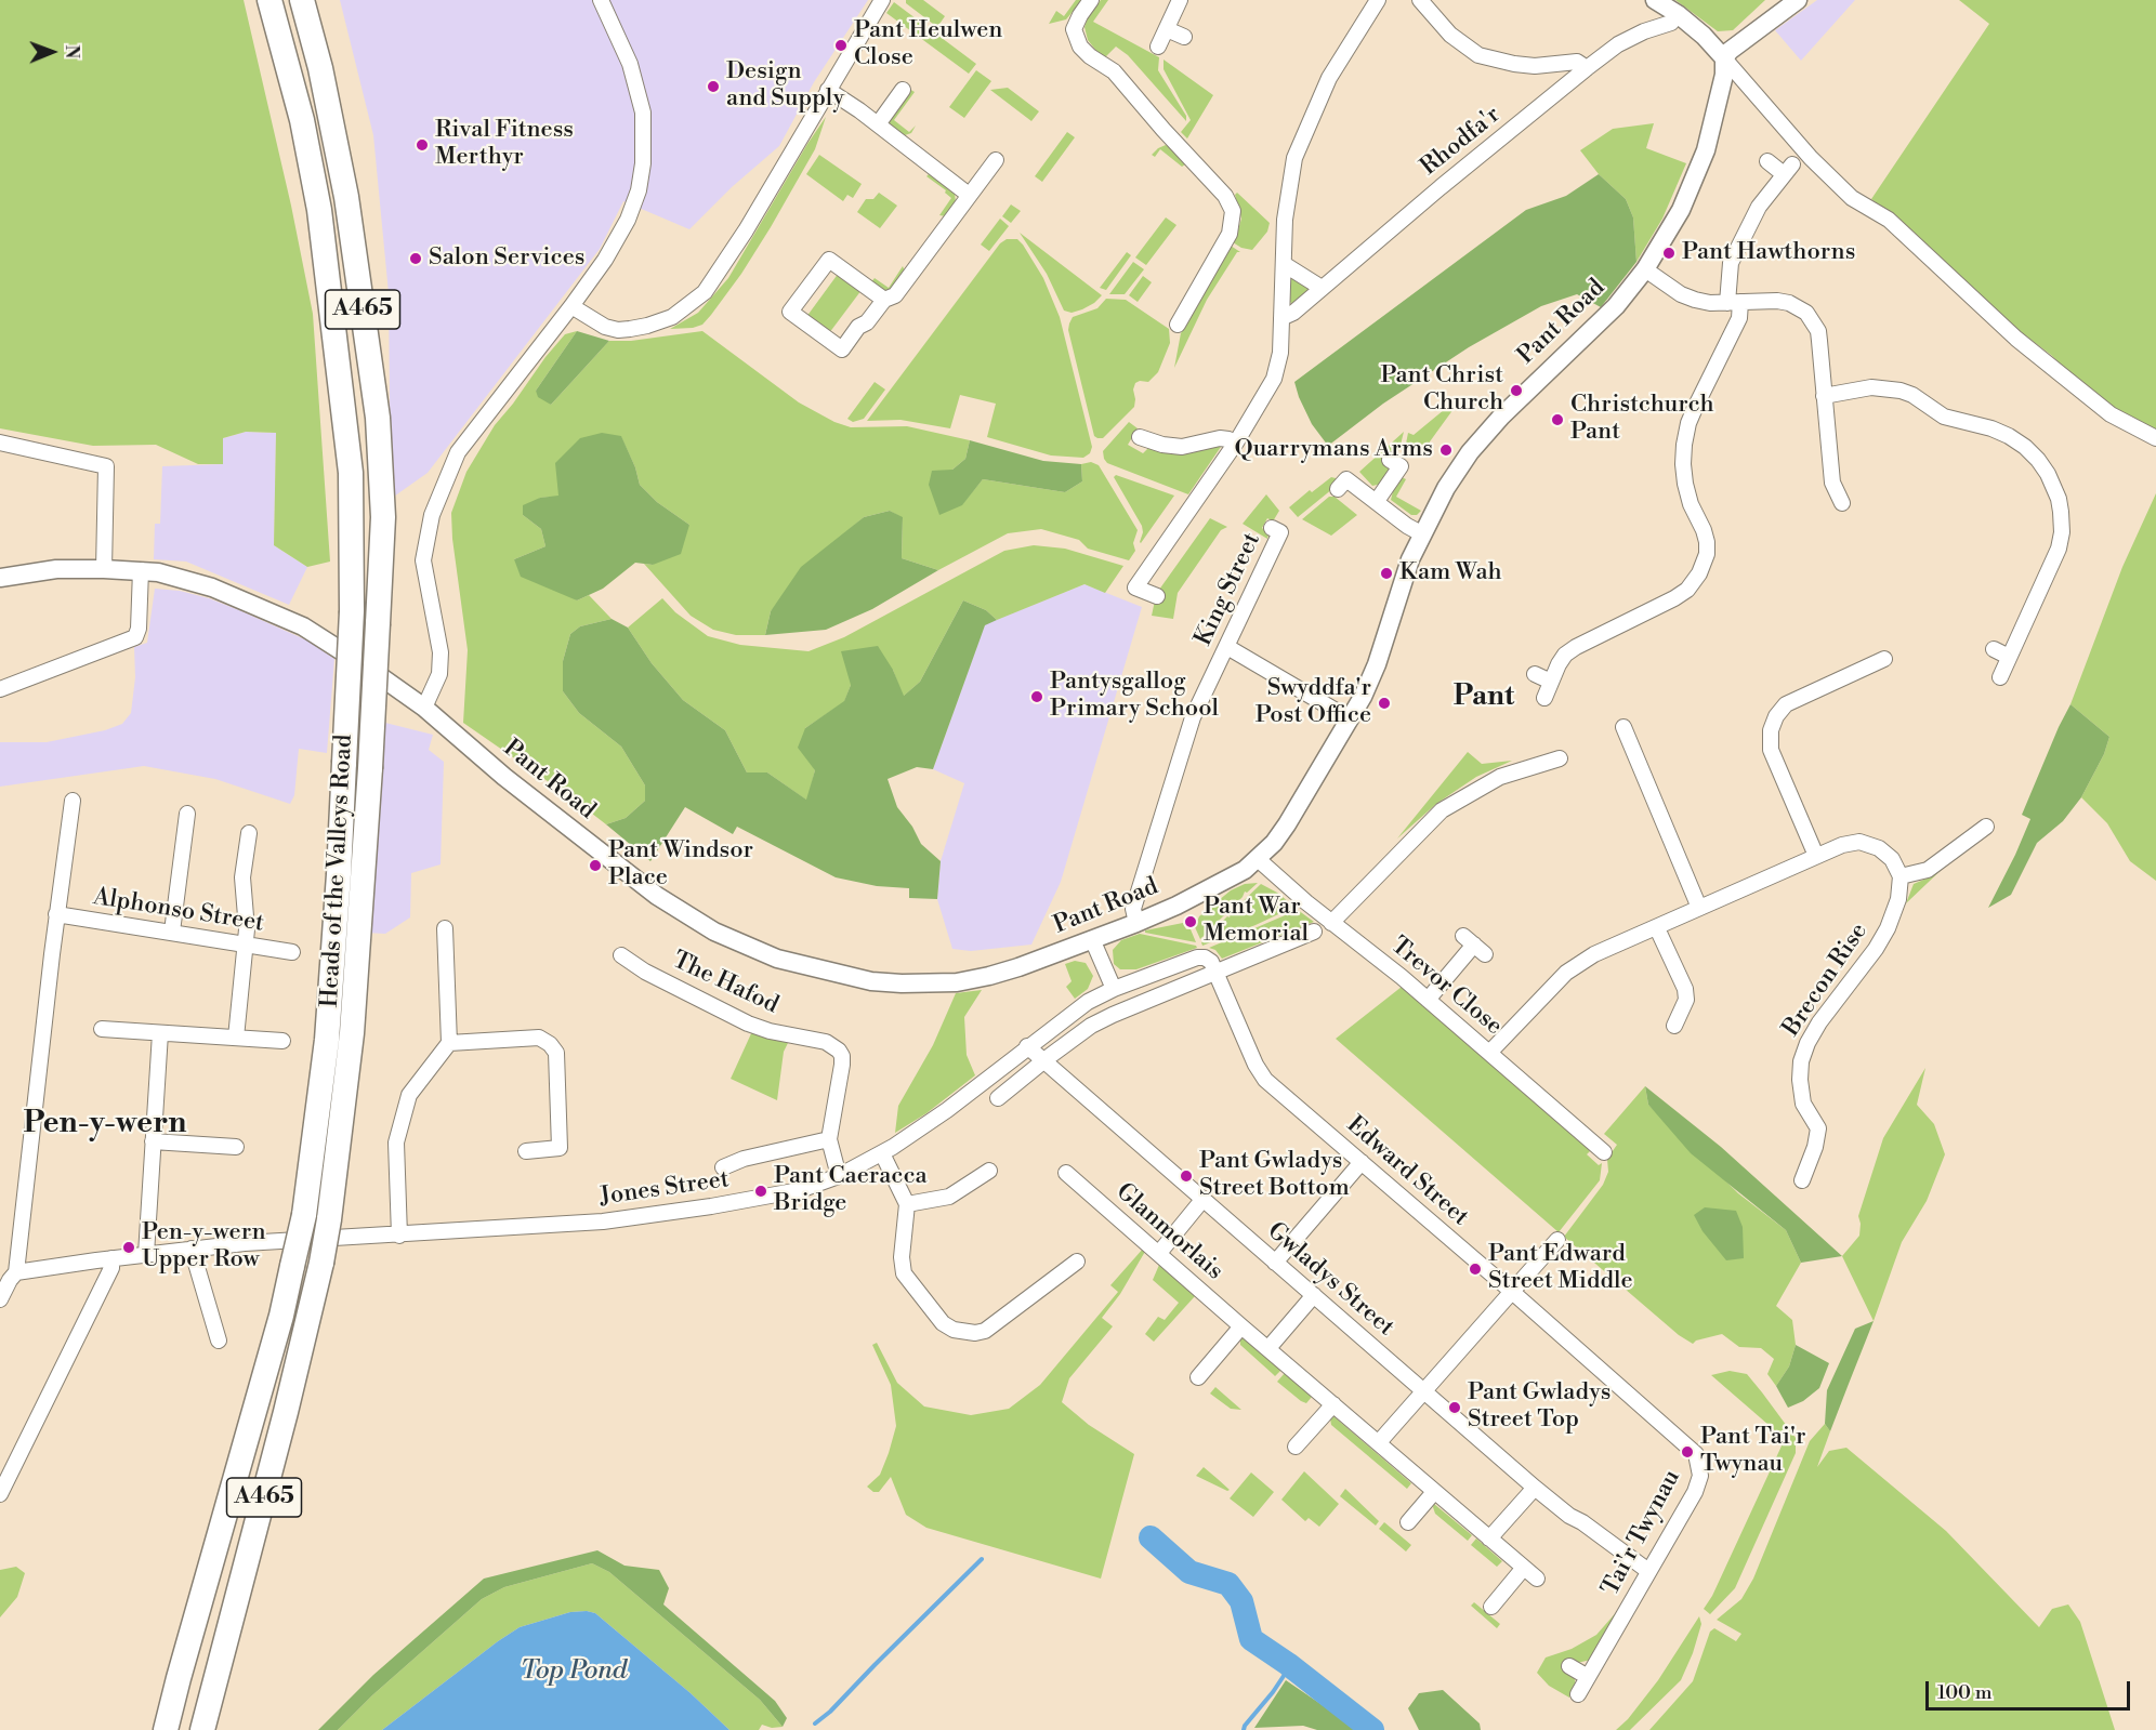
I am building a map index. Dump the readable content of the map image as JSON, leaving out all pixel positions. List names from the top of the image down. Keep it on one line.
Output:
{"streets":{"highway":["A465","Heads of the Valleys Road"],"street":["Rhodfa'r","Pant Road","King Street","Alphonso Street","Brecon Rise","The Hafod","Trevor Close","Edward Street","Jones Street","Glanmorlais","Gwladys Street","Tai'r Twynau"]},"crossings":[["Pant Road","King Street"],["Pant Road","Trevor Close"],["The Hafod","Jones Street"],["Edward Street","Jones Street"],["Edward Street","Tai'r Twynau"],["Jones Street","Gwladys Street"],["Gwladys Street","Tai'r Twynau"]],"districts":["Pant","Pen-y-wern"],"water":["Top Pond"],"places":["Pant Heulwen Close","Design and Supply","Rival Fitness Merthyr","Pant Hawthorns","Salon Services","Pant Christ Church","Christchurch Pant","Quarrymans Arms","Kam Wah","Pantysgallog Primary School","Swyddfa'r Post Office","Pant Windsor Place","Pant War Memorial","Pant Gwladys Street Bottom","Pant Caeracca Bridge","Pen-y-wern Upper Row","Pant Edward Street Middle","Pant Gwladys Street Top","Pant Tai'r Twynau"],"scale_bar":"100 m","north":"right"}
